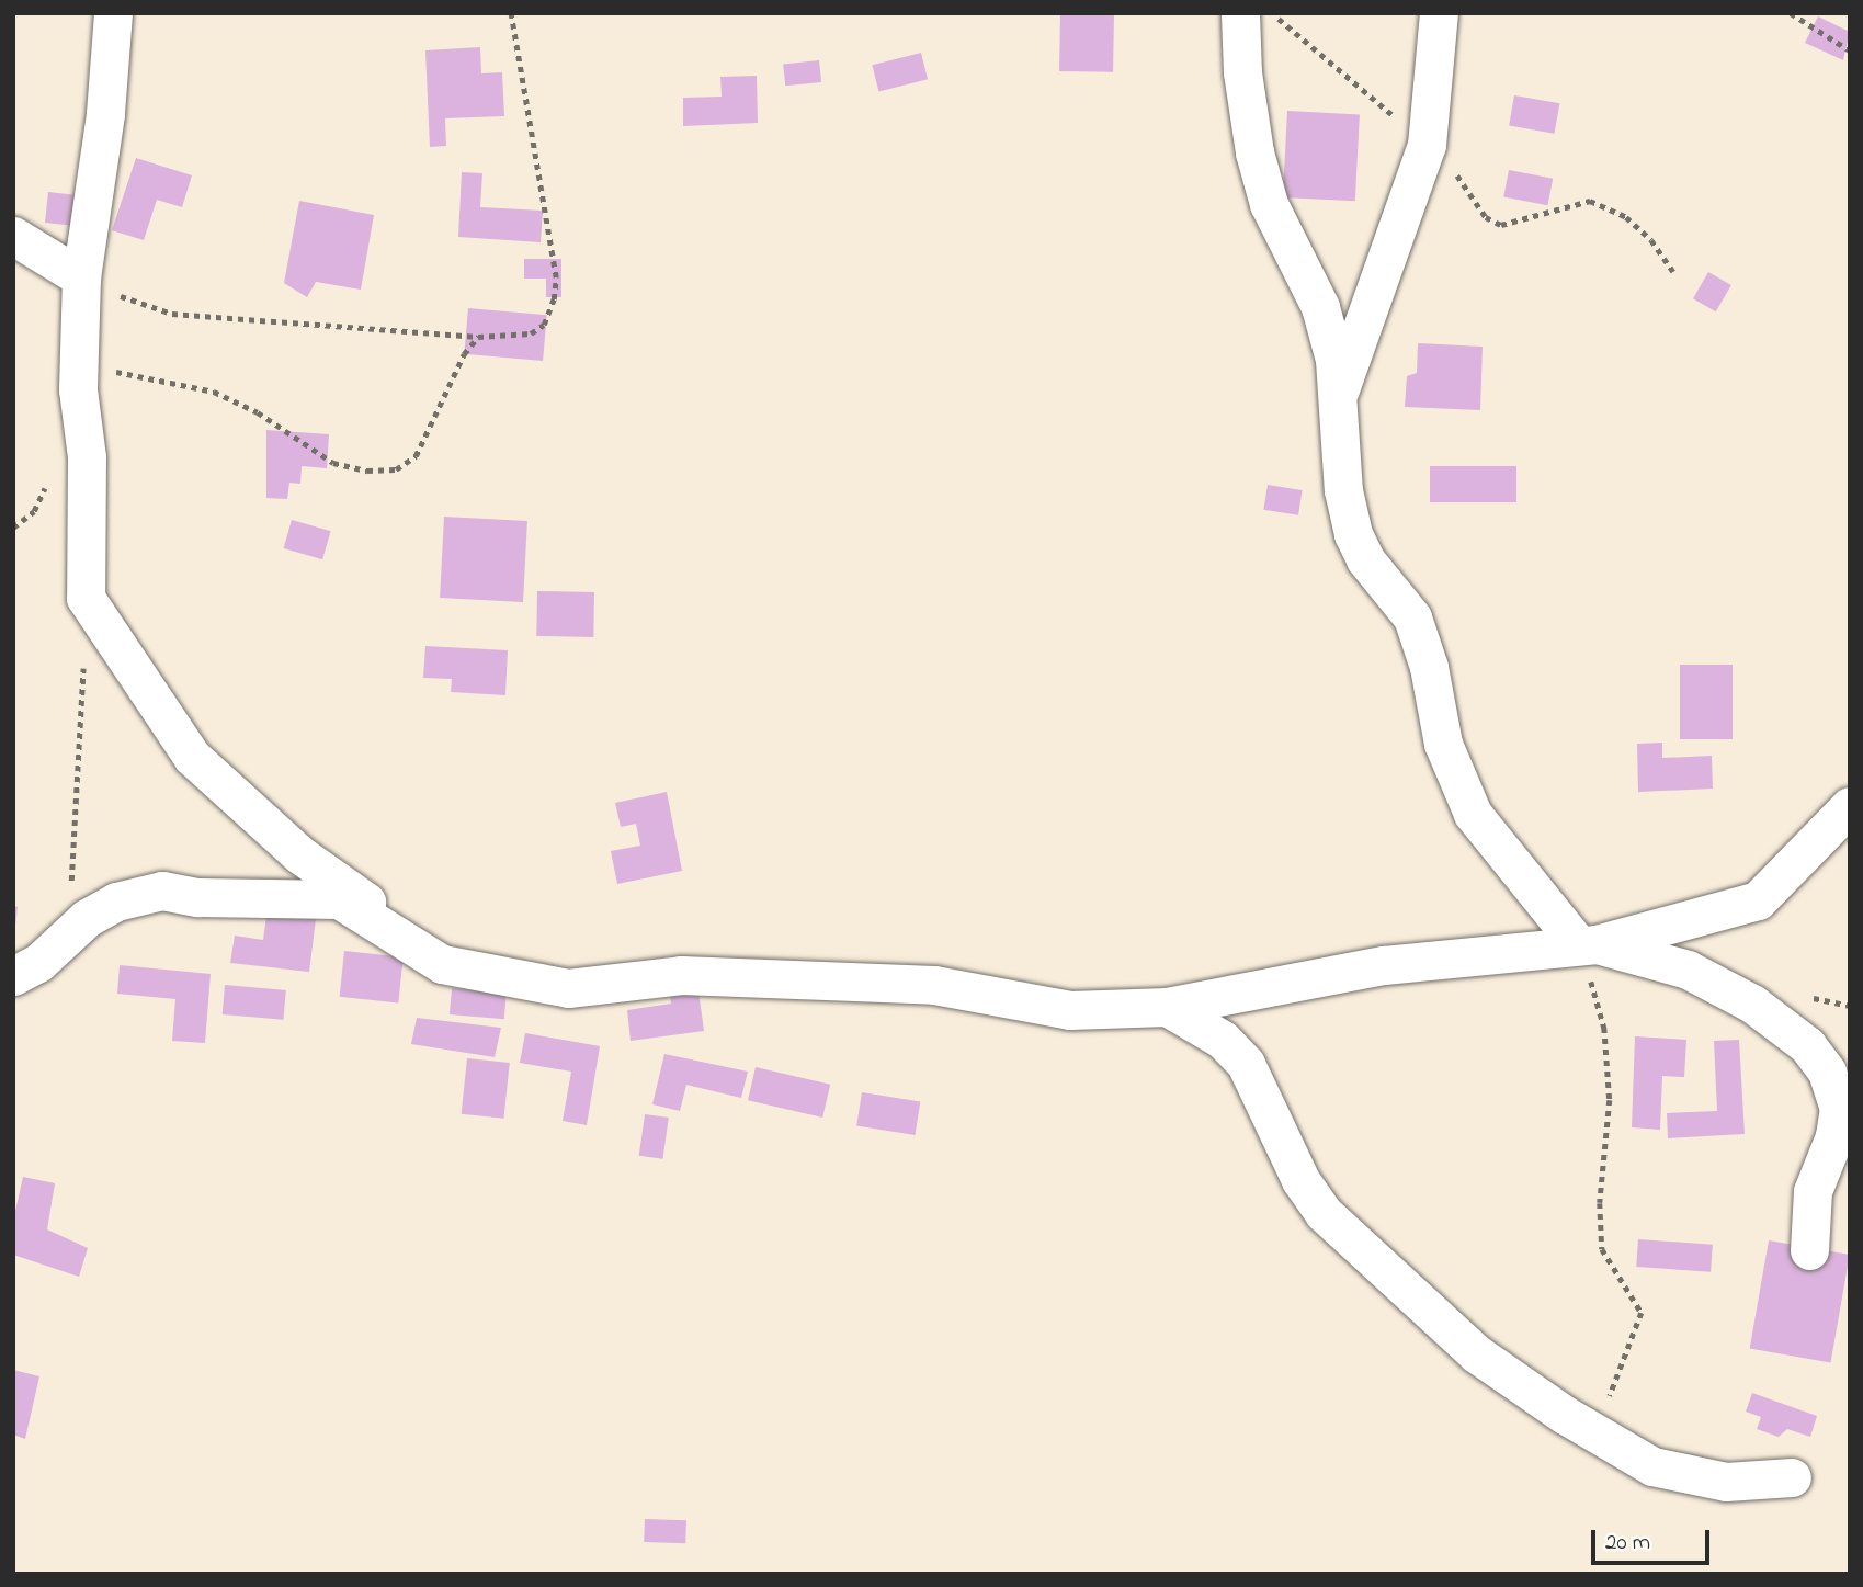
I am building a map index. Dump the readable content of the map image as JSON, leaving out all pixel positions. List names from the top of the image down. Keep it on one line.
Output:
{"scale_bar":"20 m"}
